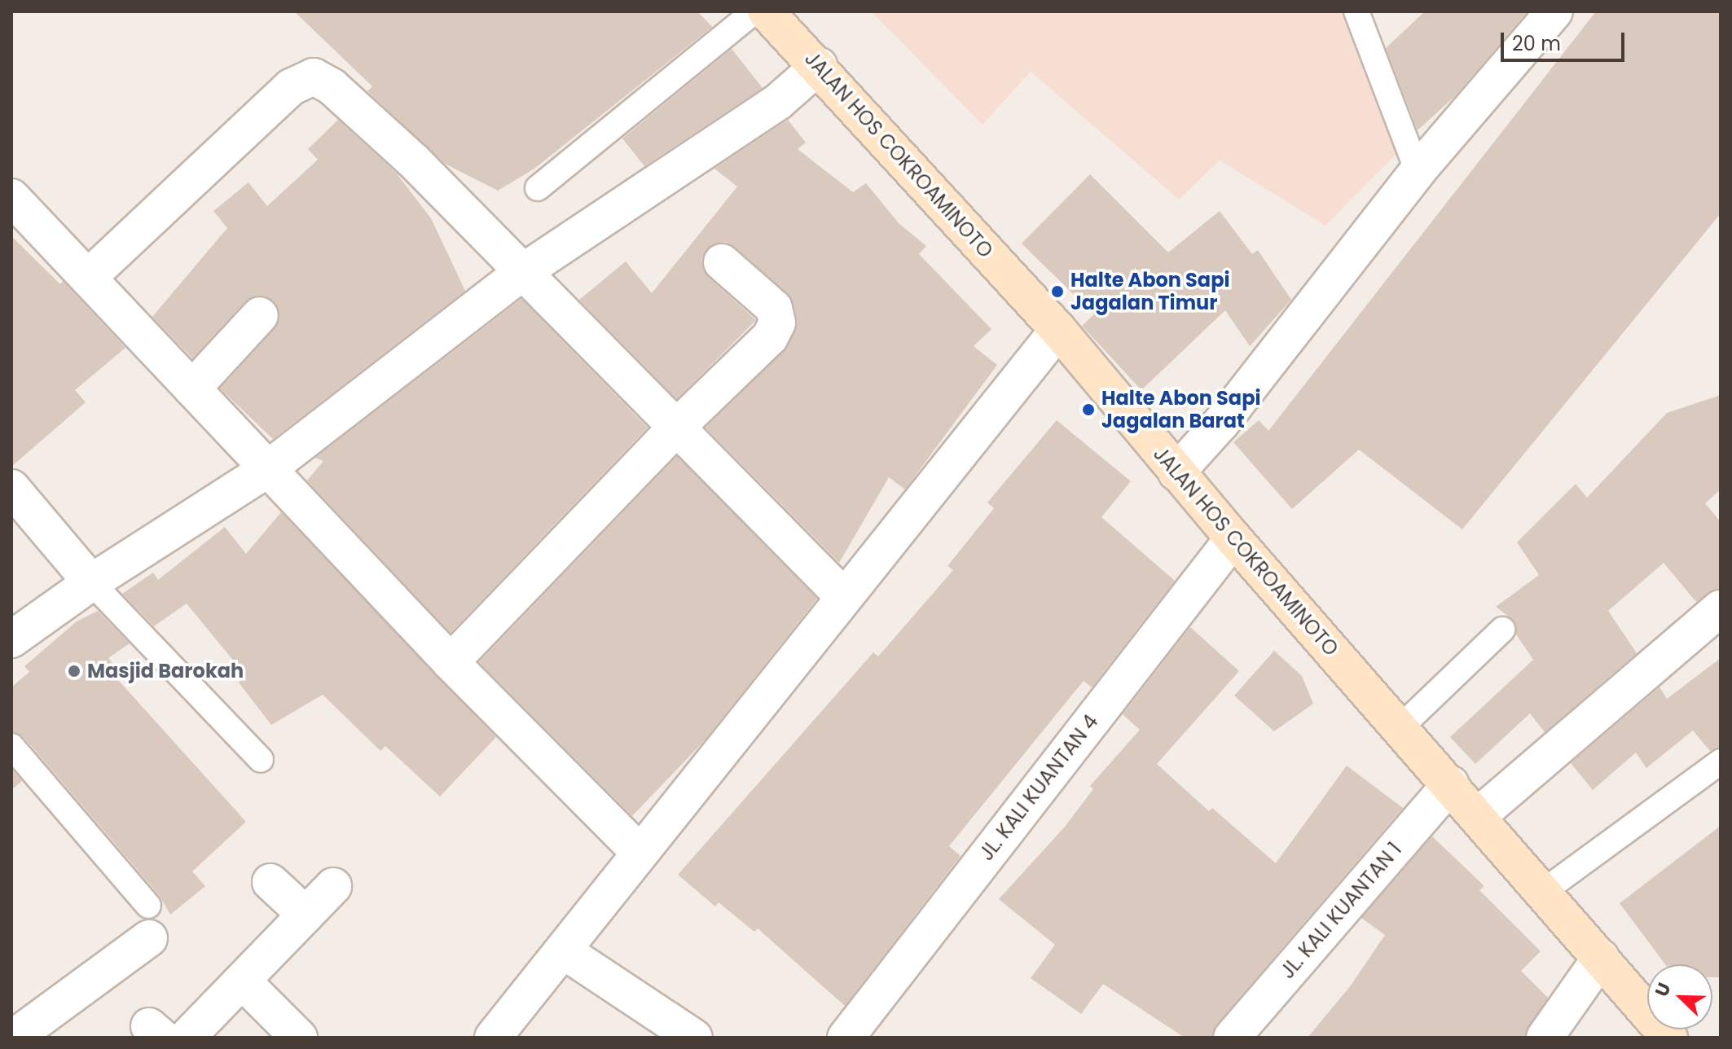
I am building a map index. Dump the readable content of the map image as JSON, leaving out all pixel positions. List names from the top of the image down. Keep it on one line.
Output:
{"streets":{"main road":["JALAN HOS COKROAMINOTO"],"street":["JL. KALI KUANTAN 4","JL. KALI KUANTAN 1"]},"crossings":[["JALAN HOS COKROAMINOTO","JL. KALI KUANTAN 4"],["JALAN HOS COKROAMINOTO","JL. KALI KUANTAN 1"]],"places":["Halte Abon Sapi Jagalan Timur","Halte Abon Sapi Jagalan Barat","Masjid Barokah"],"scale_bar":"20 m","north":"top left"}
